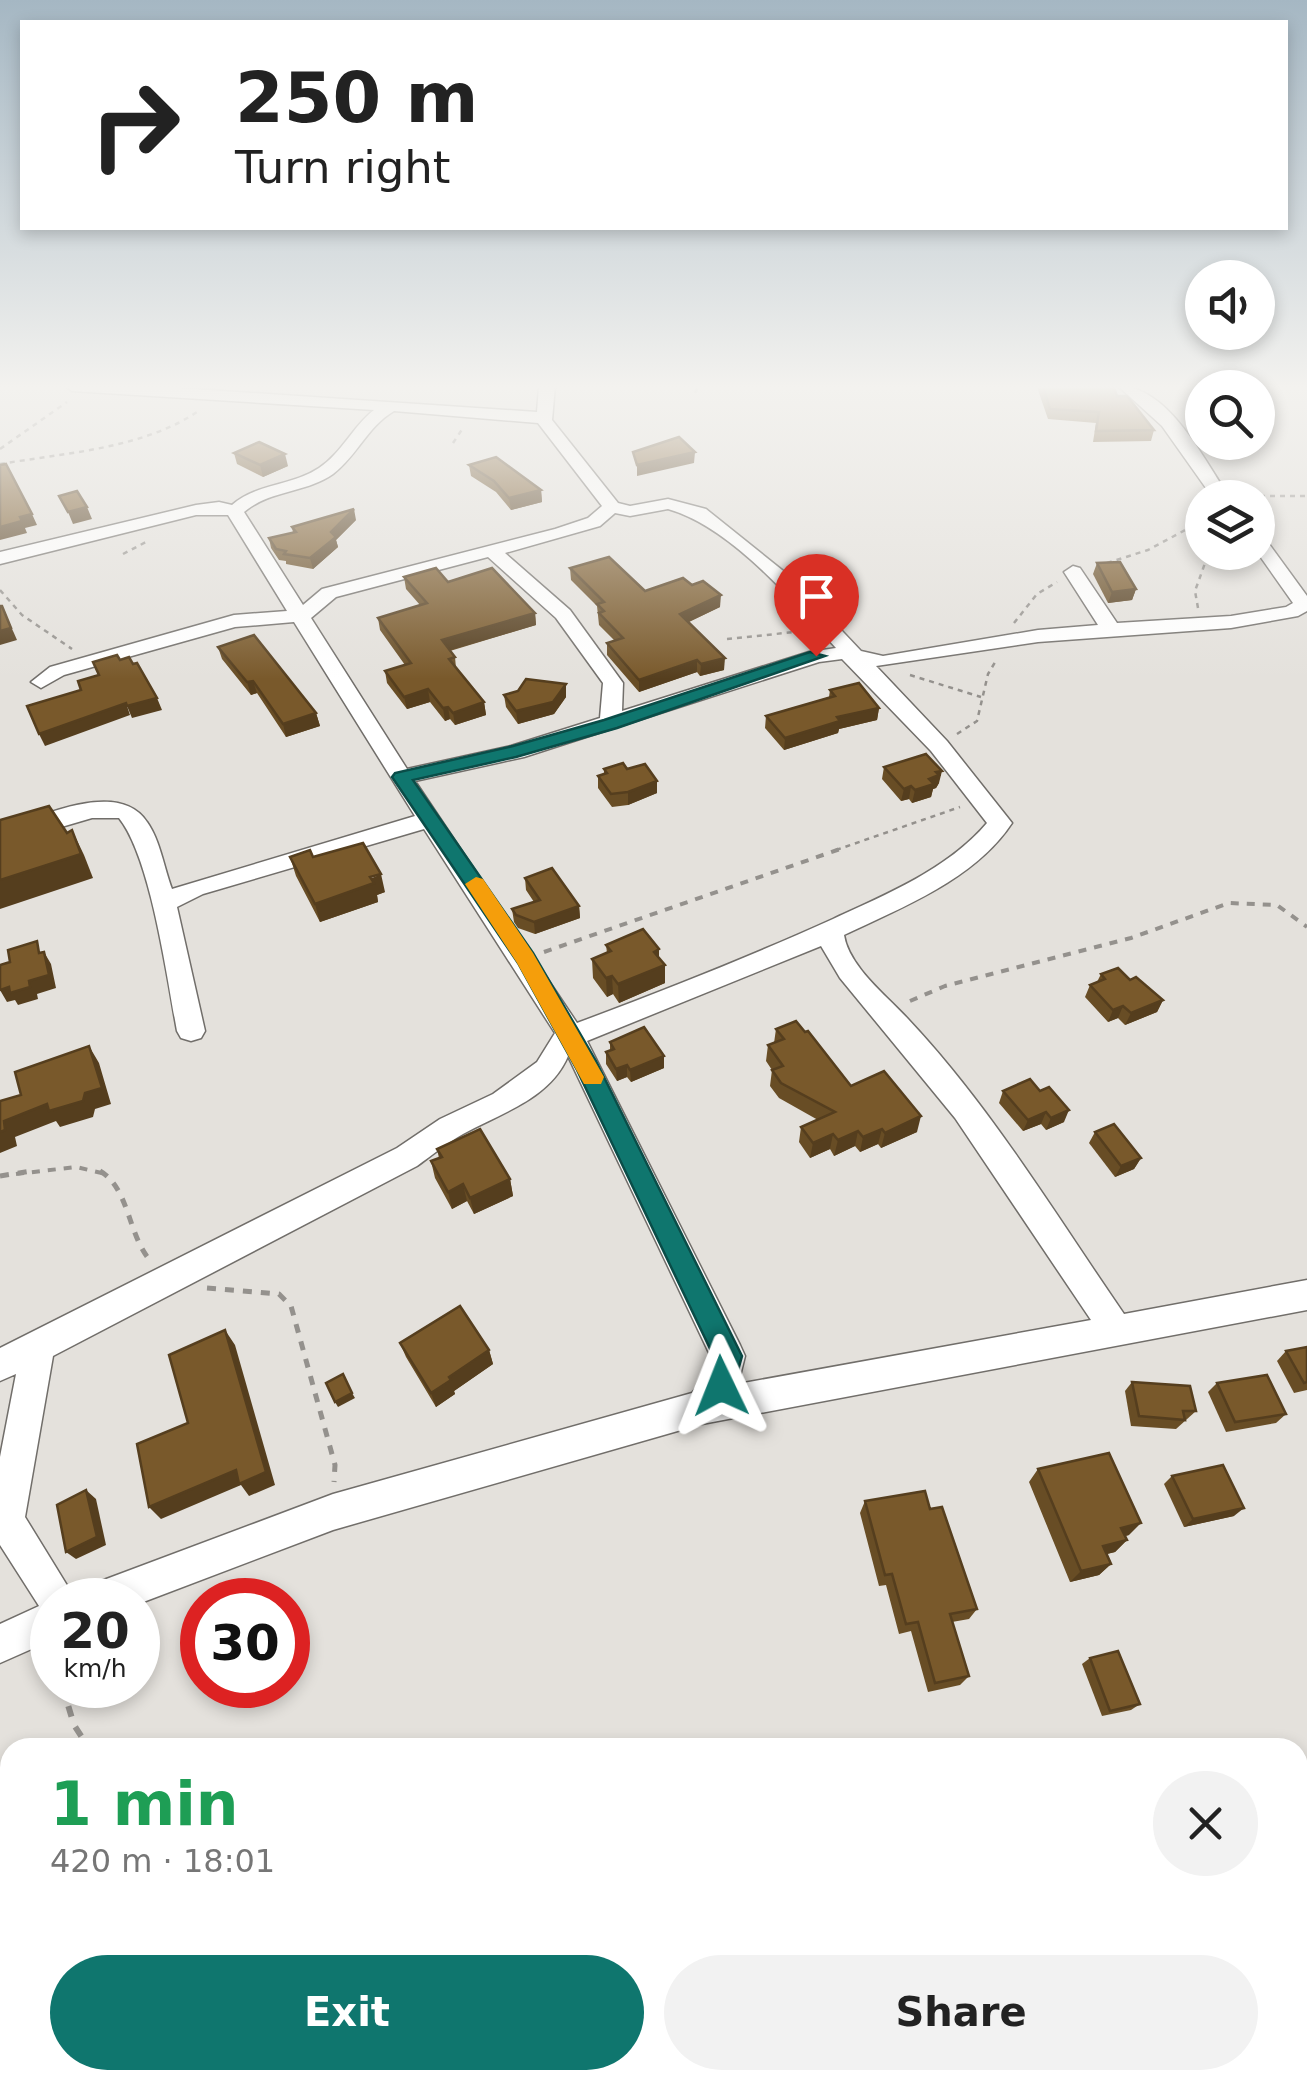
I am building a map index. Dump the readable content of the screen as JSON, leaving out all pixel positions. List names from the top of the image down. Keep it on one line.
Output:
{"page":{"turn":["250 m","Turn right"],"speed":"20 km/h","limit":"30","heading":["1 min","420 m · 18:01"],"buttons":["Exit","Share"]}}
